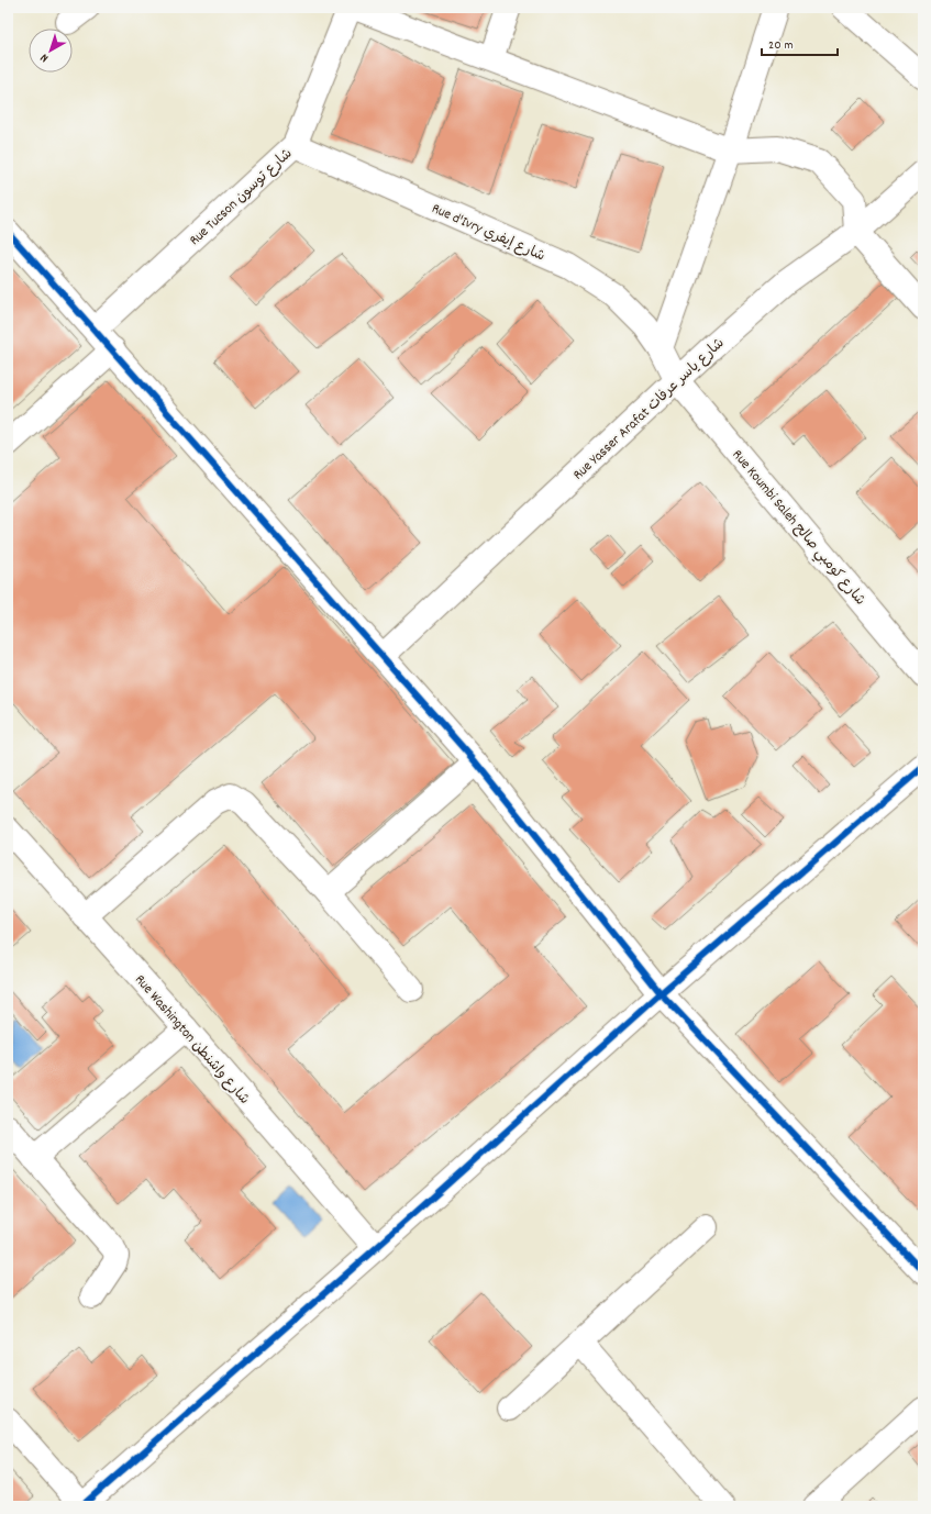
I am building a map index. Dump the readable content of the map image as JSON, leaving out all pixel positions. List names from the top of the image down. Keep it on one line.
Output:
{"streets":{"street":["Rue Tucson شارع توسون","Rue d'Ivry شارع إيفري","Rue Yasser Arafat شارع ياسر عرفات","Rue Koumbi Saleh شارع كومبي صالح","Rue Washington شارع واشنطن"]},"crossings":[["Rue Tucson شارع توسون","Rue d'Ivry شارع إيفري"],["Rue d'Ivry شارع إيفري","Rue Yasser Arafat شارع ياسر عرفات"],["Rue d'Ivry شارع إيفري","Rue Koumbi Saleh شارع كومبي صالح"],["Rue Yasser Arafat شارع ياسر عرفات","Rue Koumbi Saleh شارع كومبي صالح"]],"scale_bar":"20 m","north":"bottom left"}
